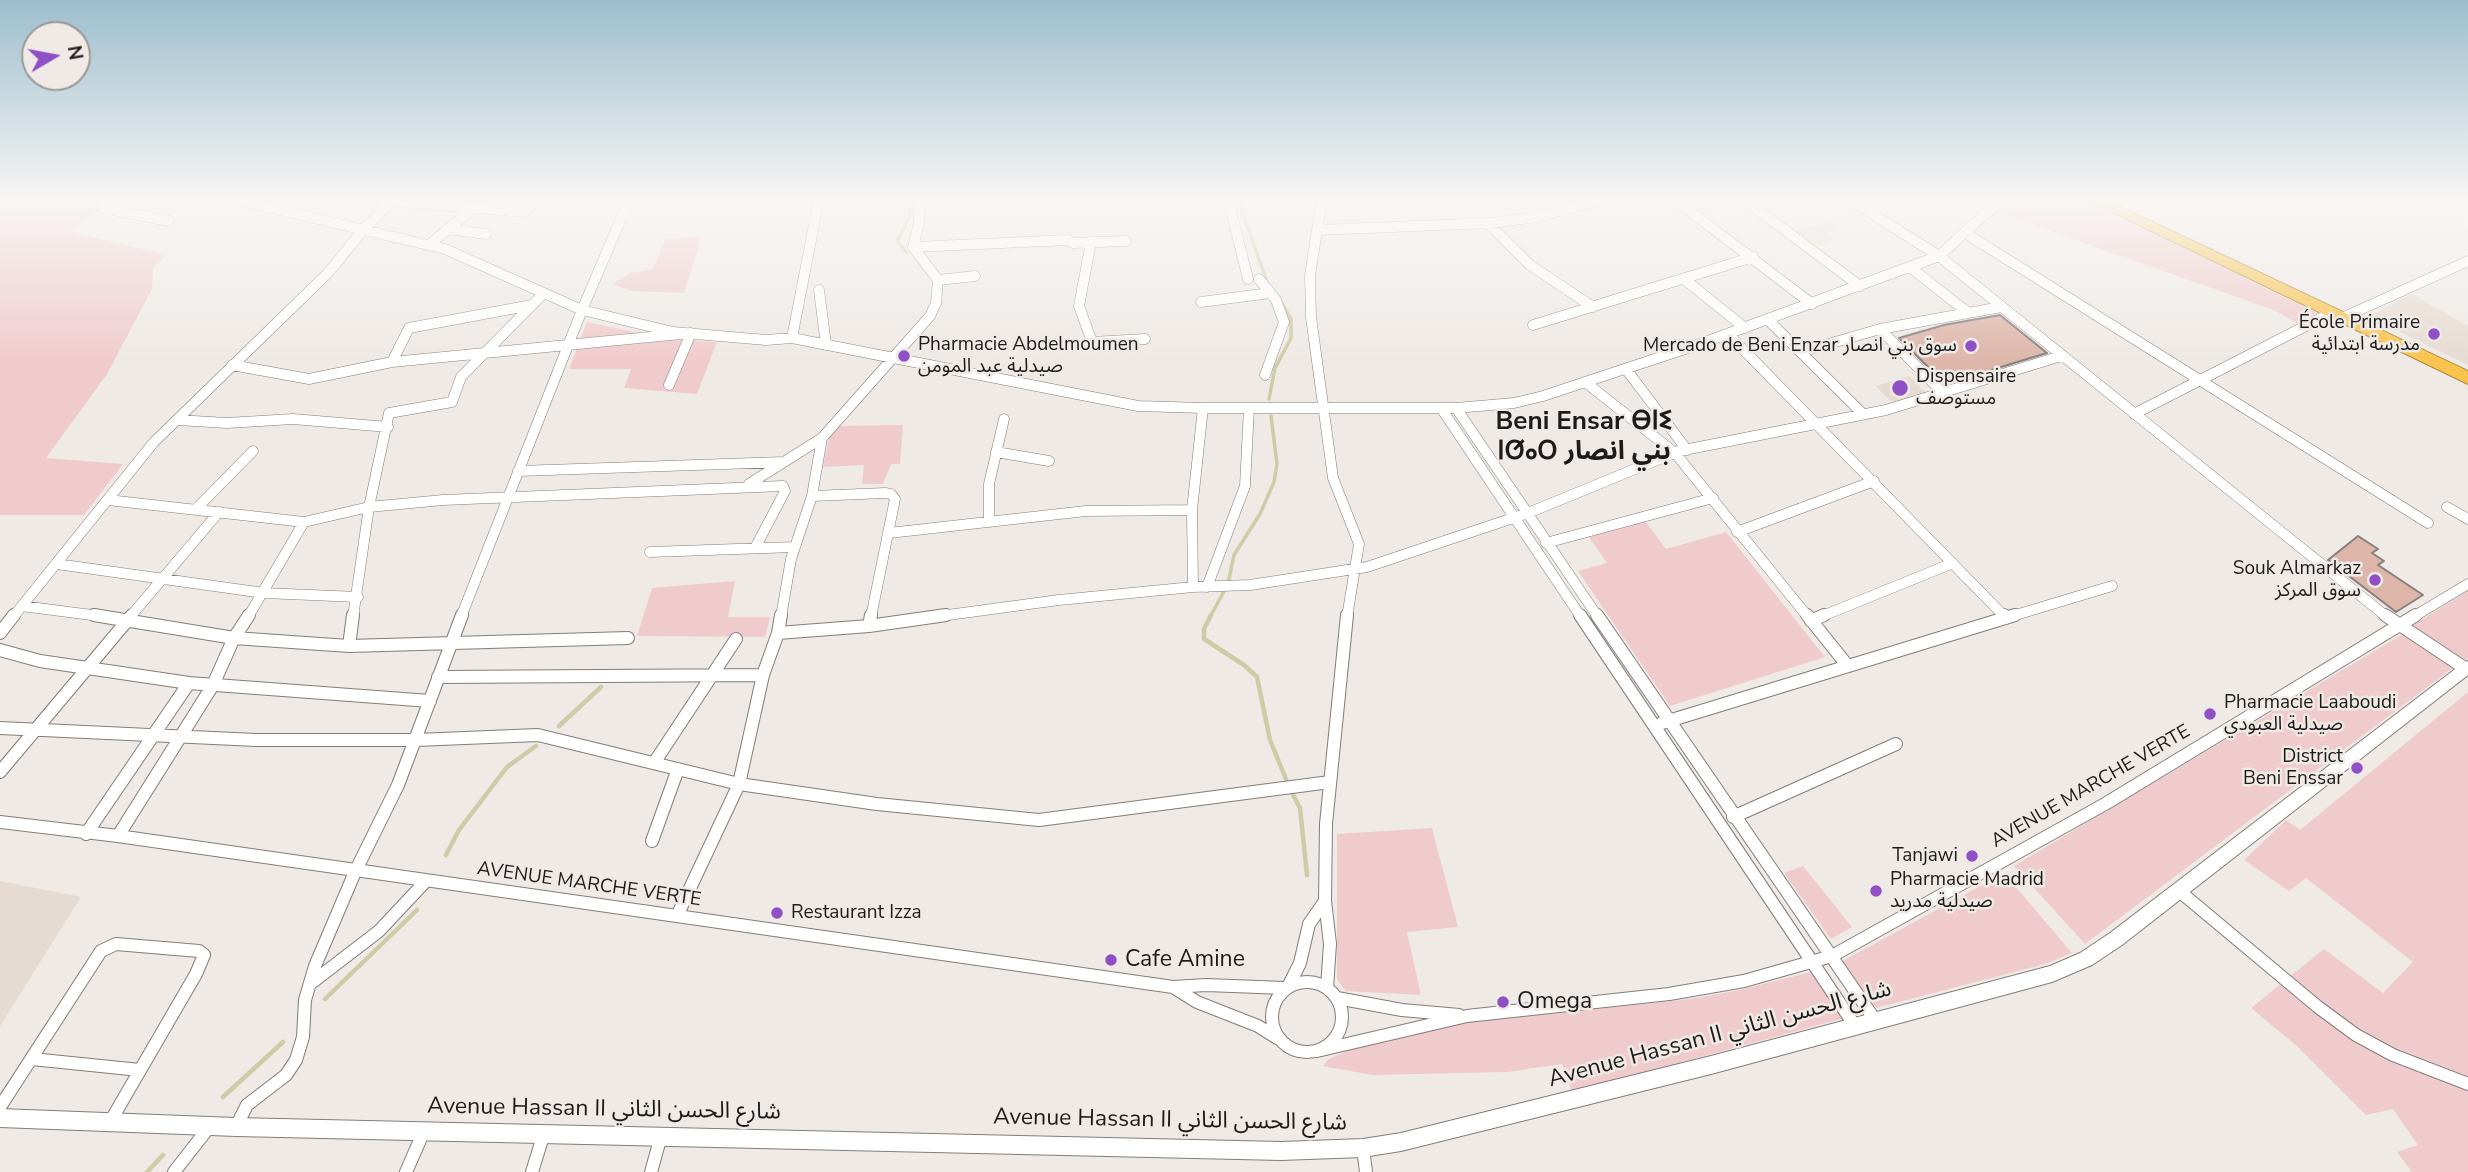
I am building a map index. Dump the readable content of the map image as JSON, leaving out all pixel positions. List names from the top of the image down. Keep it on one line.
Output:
{"streets":{"street":["AVENUE MARCHE VERTE","Avenue Hassan II شارع الحسن الثاني"]},"districts":["Beni Ensar ⴱⵏⵉ ⵏⵚⴰⵔ بني انصار"],"places":["École Primaire مدرسة ابتدائية","Mercado de Beni Enzar سوق بني انصار","Pharmacie Abdelmoumen صيدلية عبد المومن","Dispensaire مستوصف","Souk Almarkaz سوق المركز","Pharmacie Laaboudi صيدلية العبودي","District Beni Enssar","Tanjawi","Pharmacie Madrid صيدلية مدريد","Restaurant Izza","Cafe Amine","Omega"],"north":"right"}
